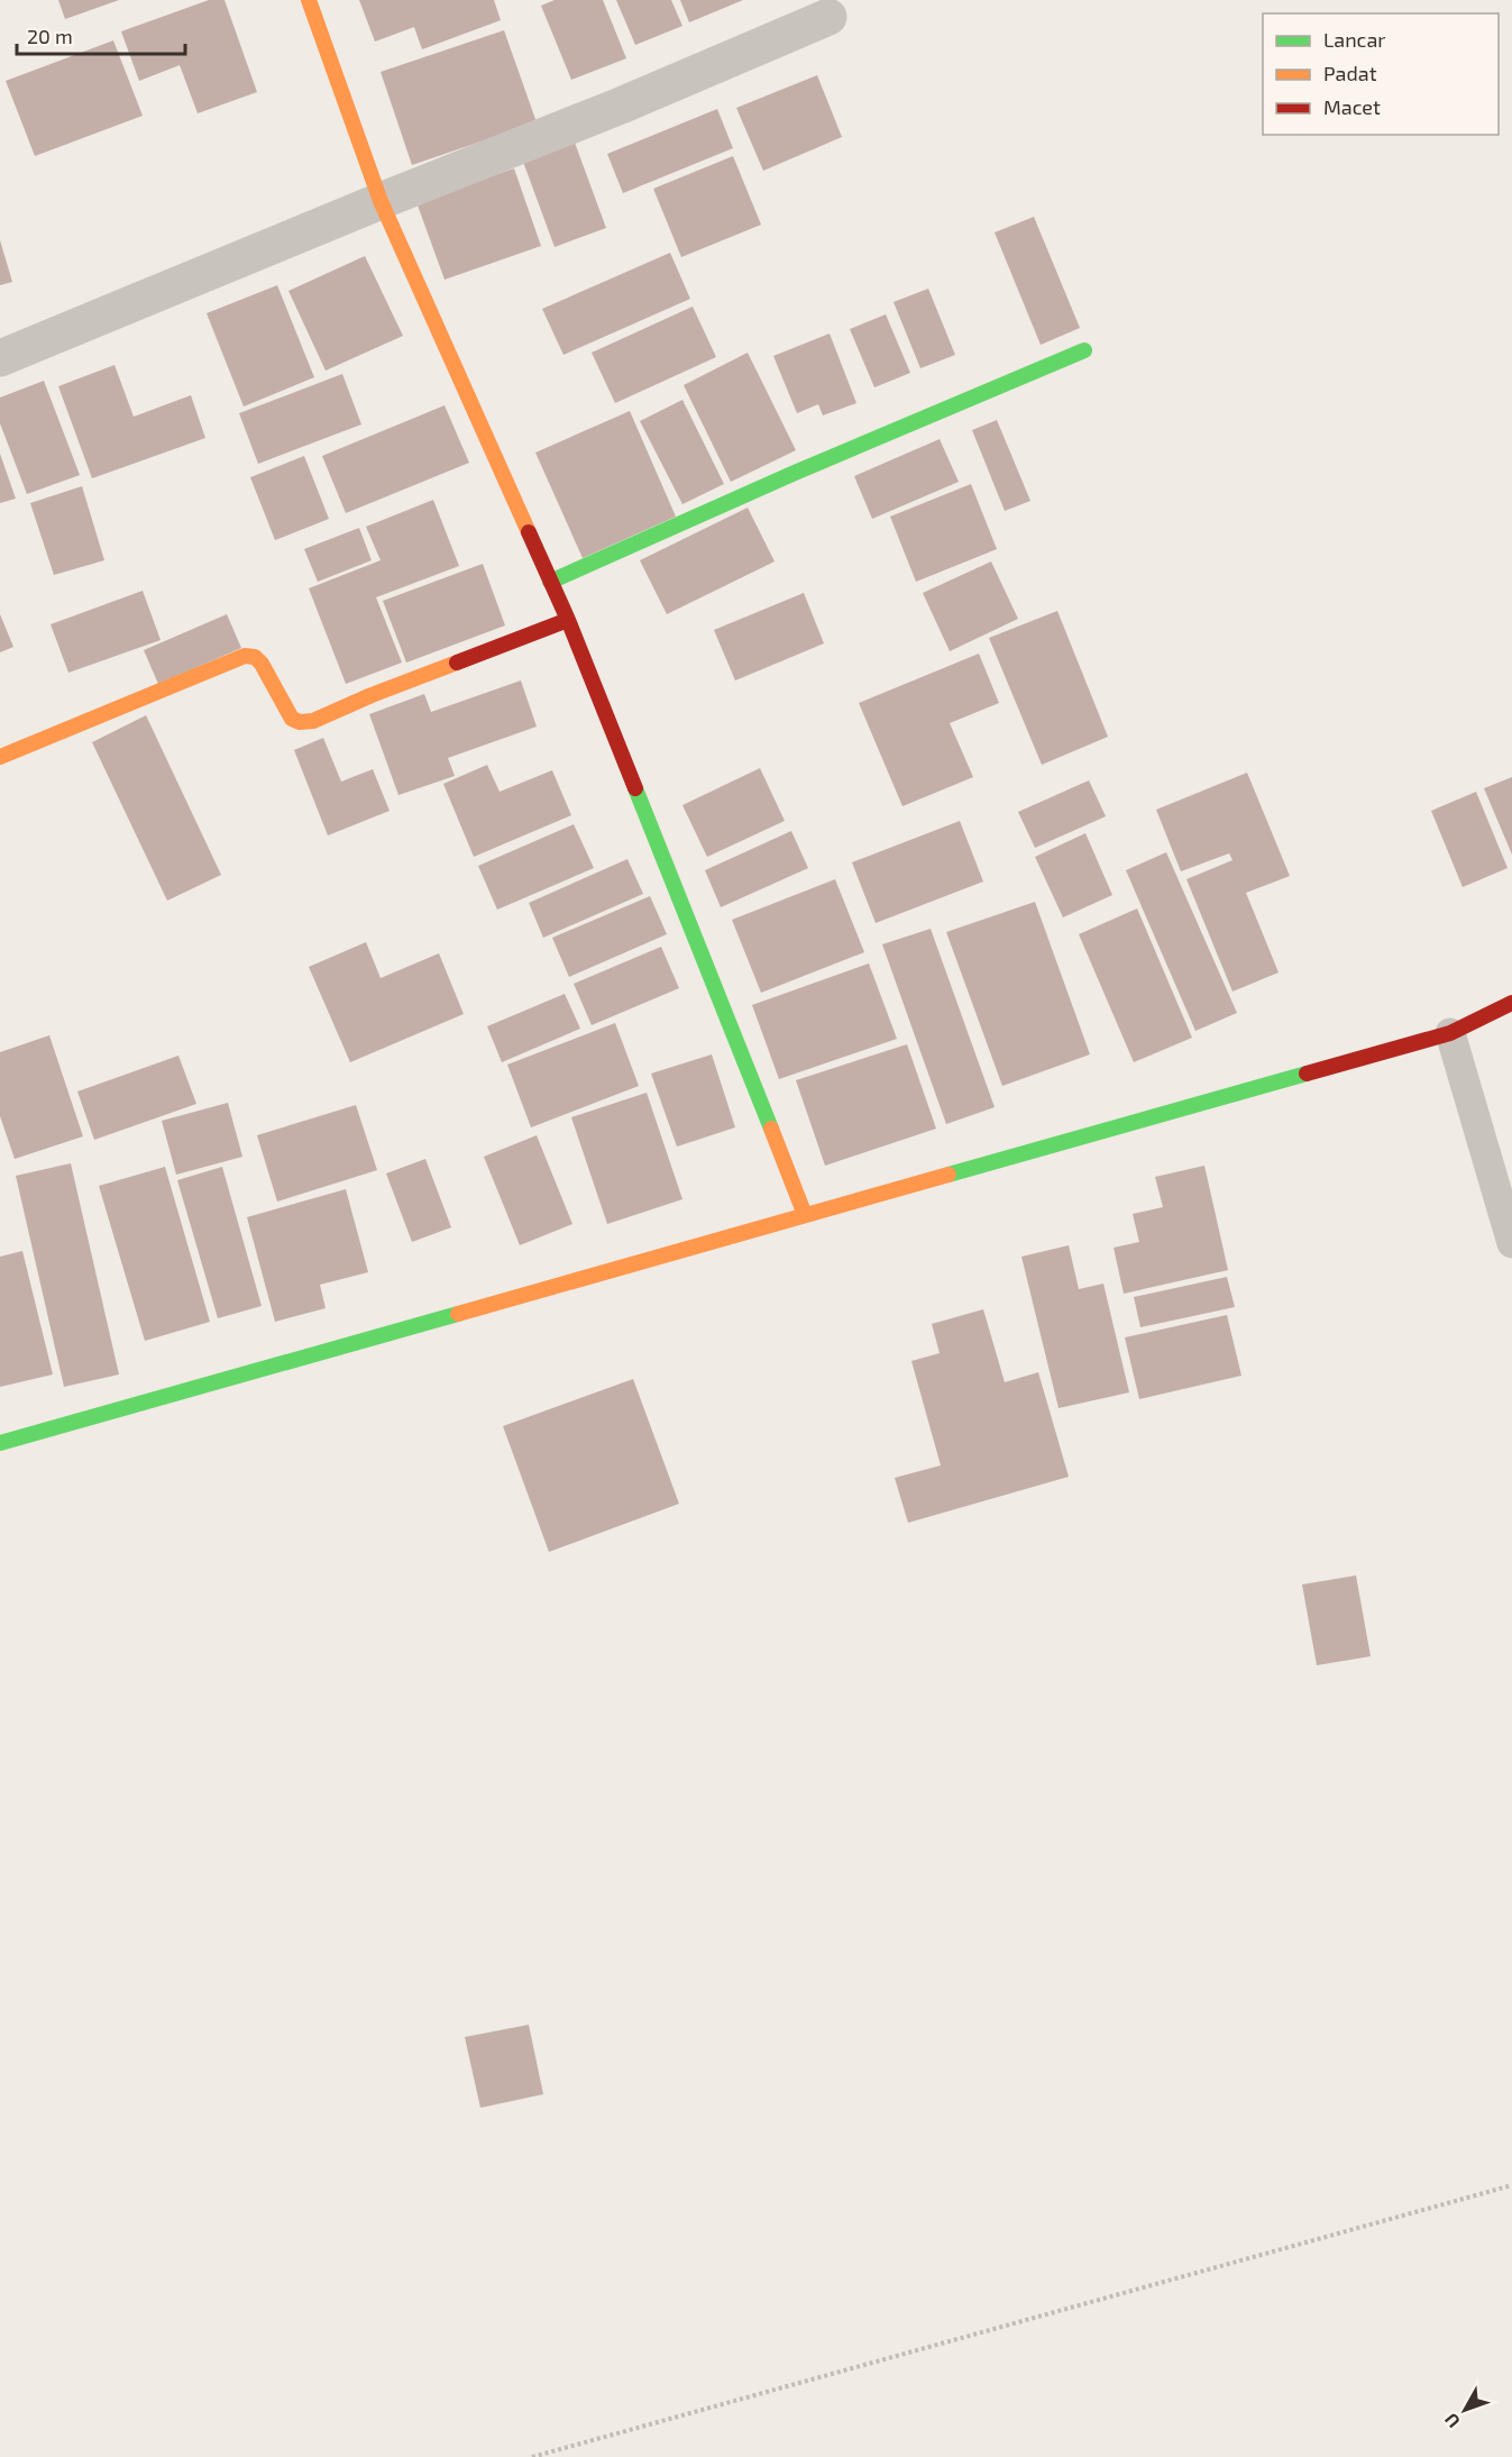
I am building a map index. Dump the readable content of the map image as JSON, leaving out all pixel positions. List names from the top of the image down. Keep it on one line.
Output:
{"legend":["Lancar","Padat","Macet"],"scale_bar":"20 m","north":"bottom left"}
